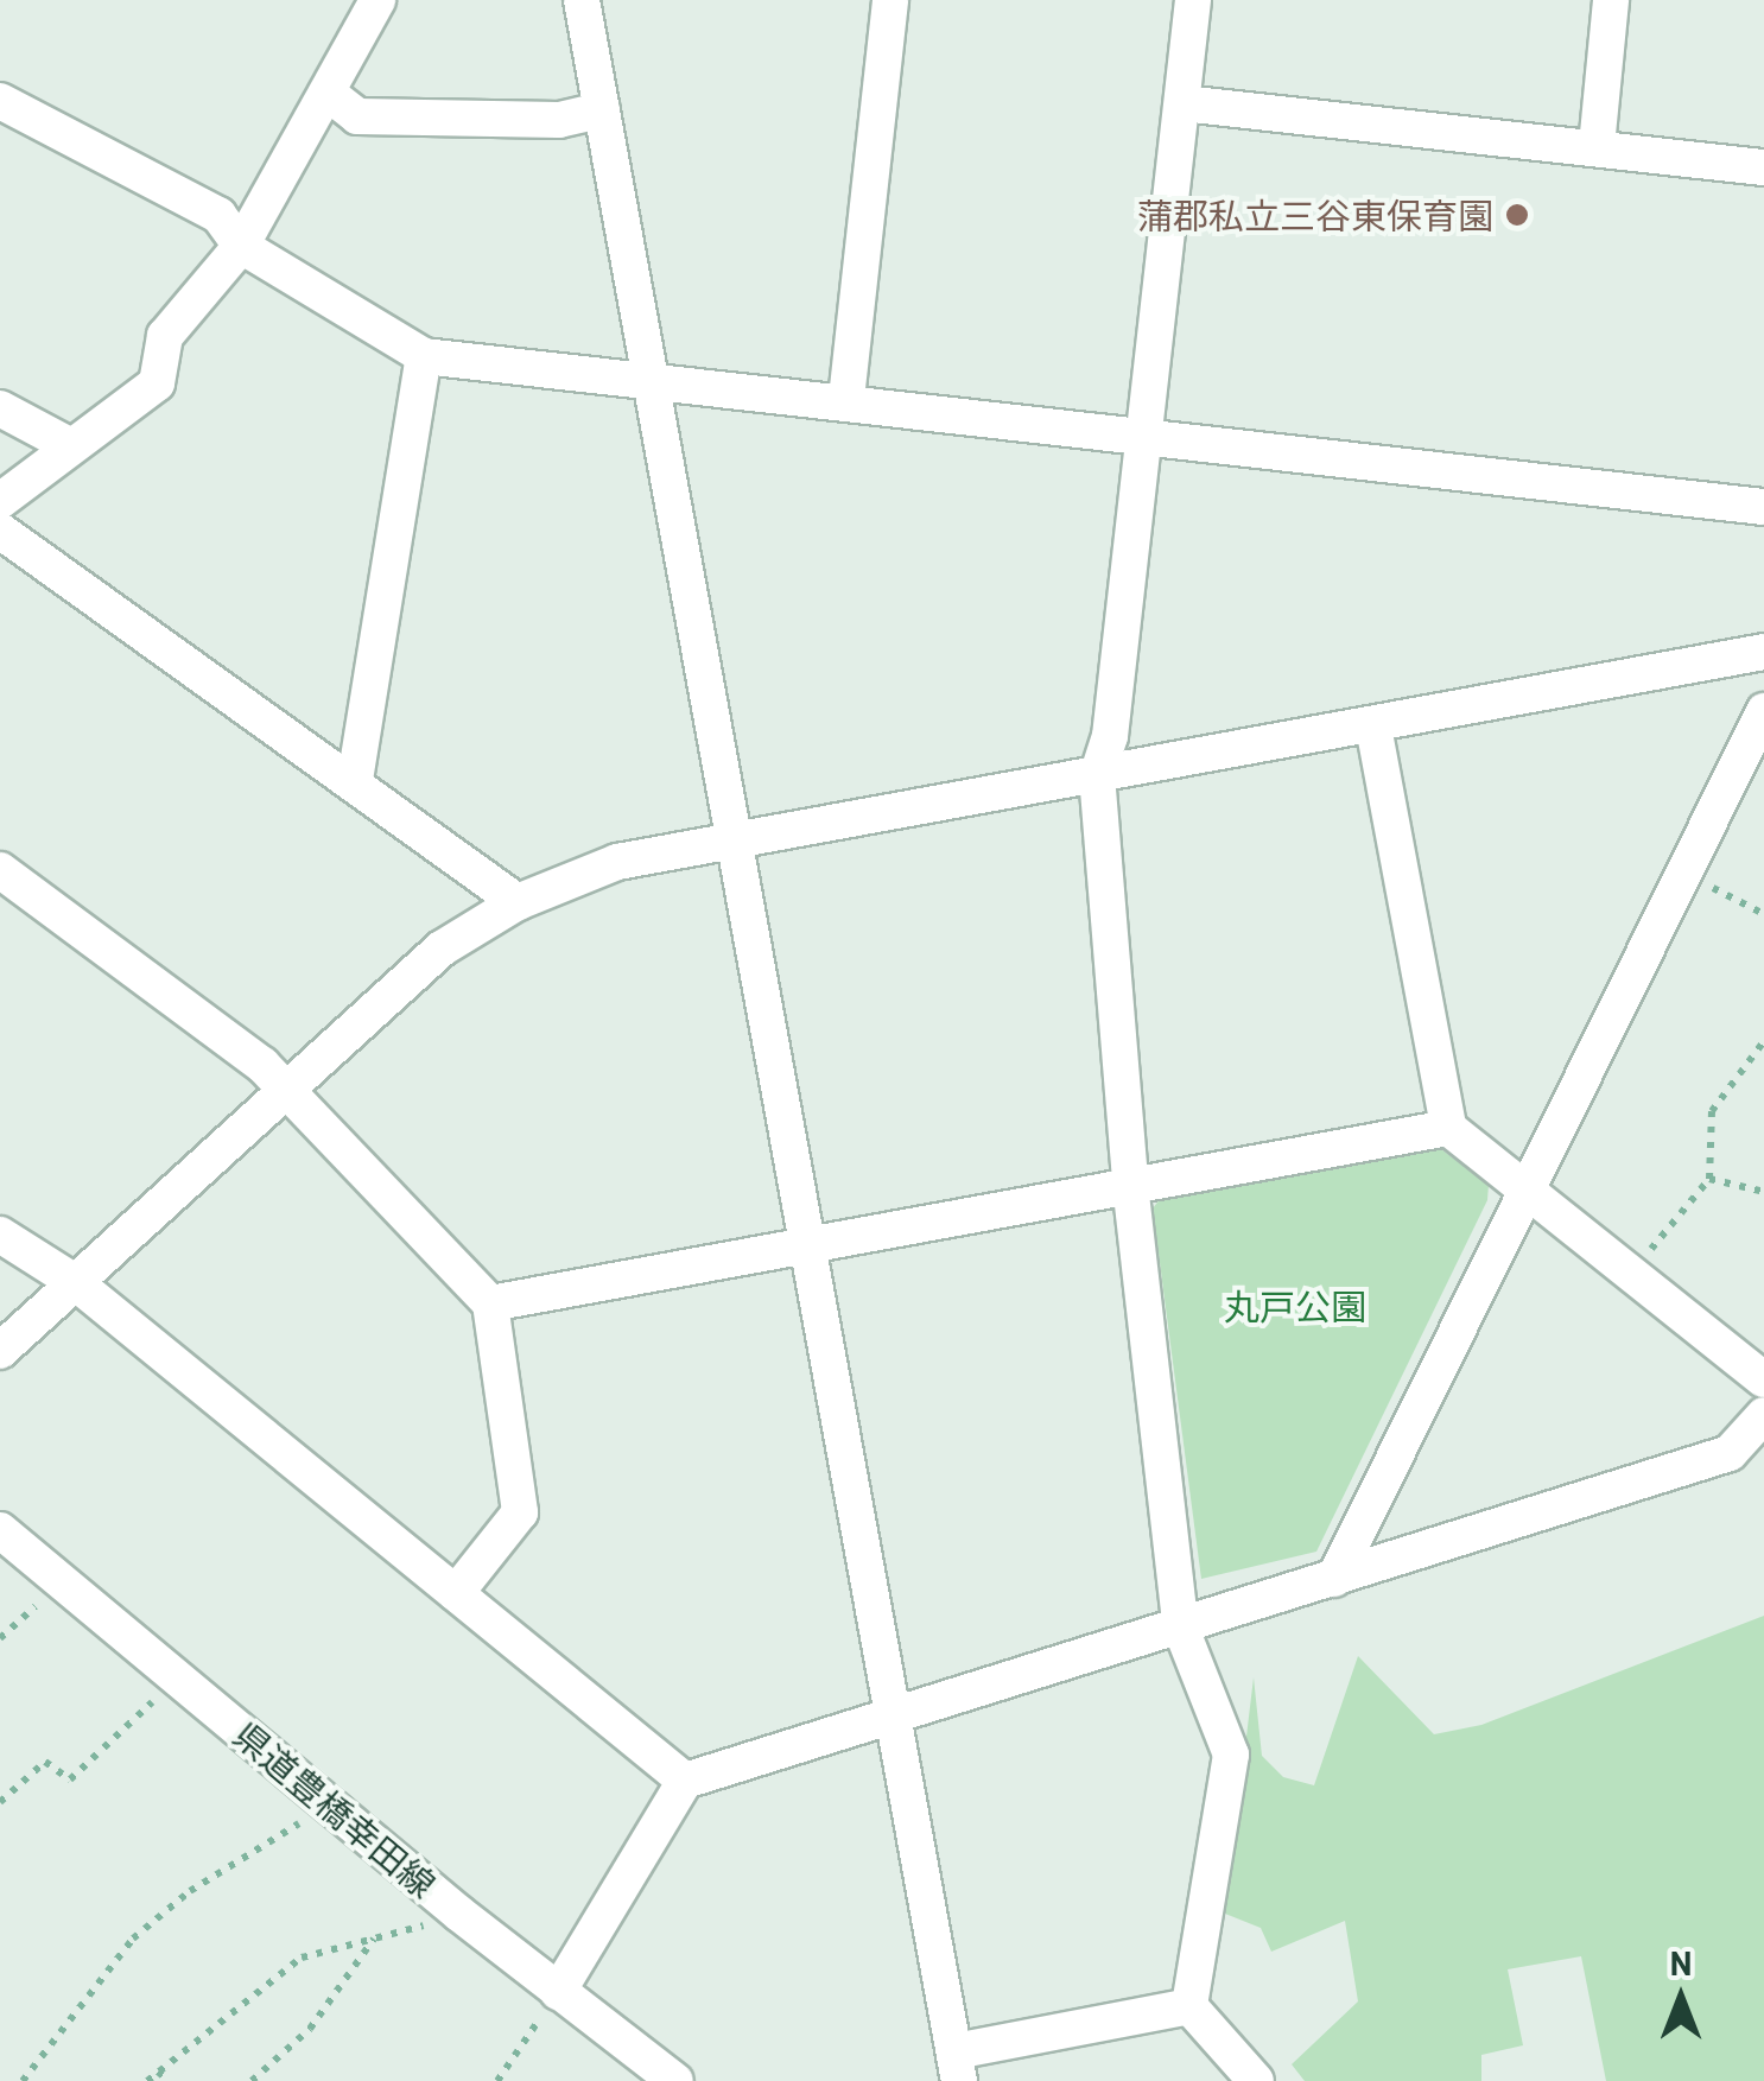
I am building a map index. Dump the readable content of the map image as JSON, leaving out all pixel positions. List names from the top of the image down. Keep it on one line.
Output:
{"streets":{"street":["県道豊橋幸田線"]},"parks":["丸戸公園"],"places":["蒲郡私立三谷東保育園"],"north":"top"}
